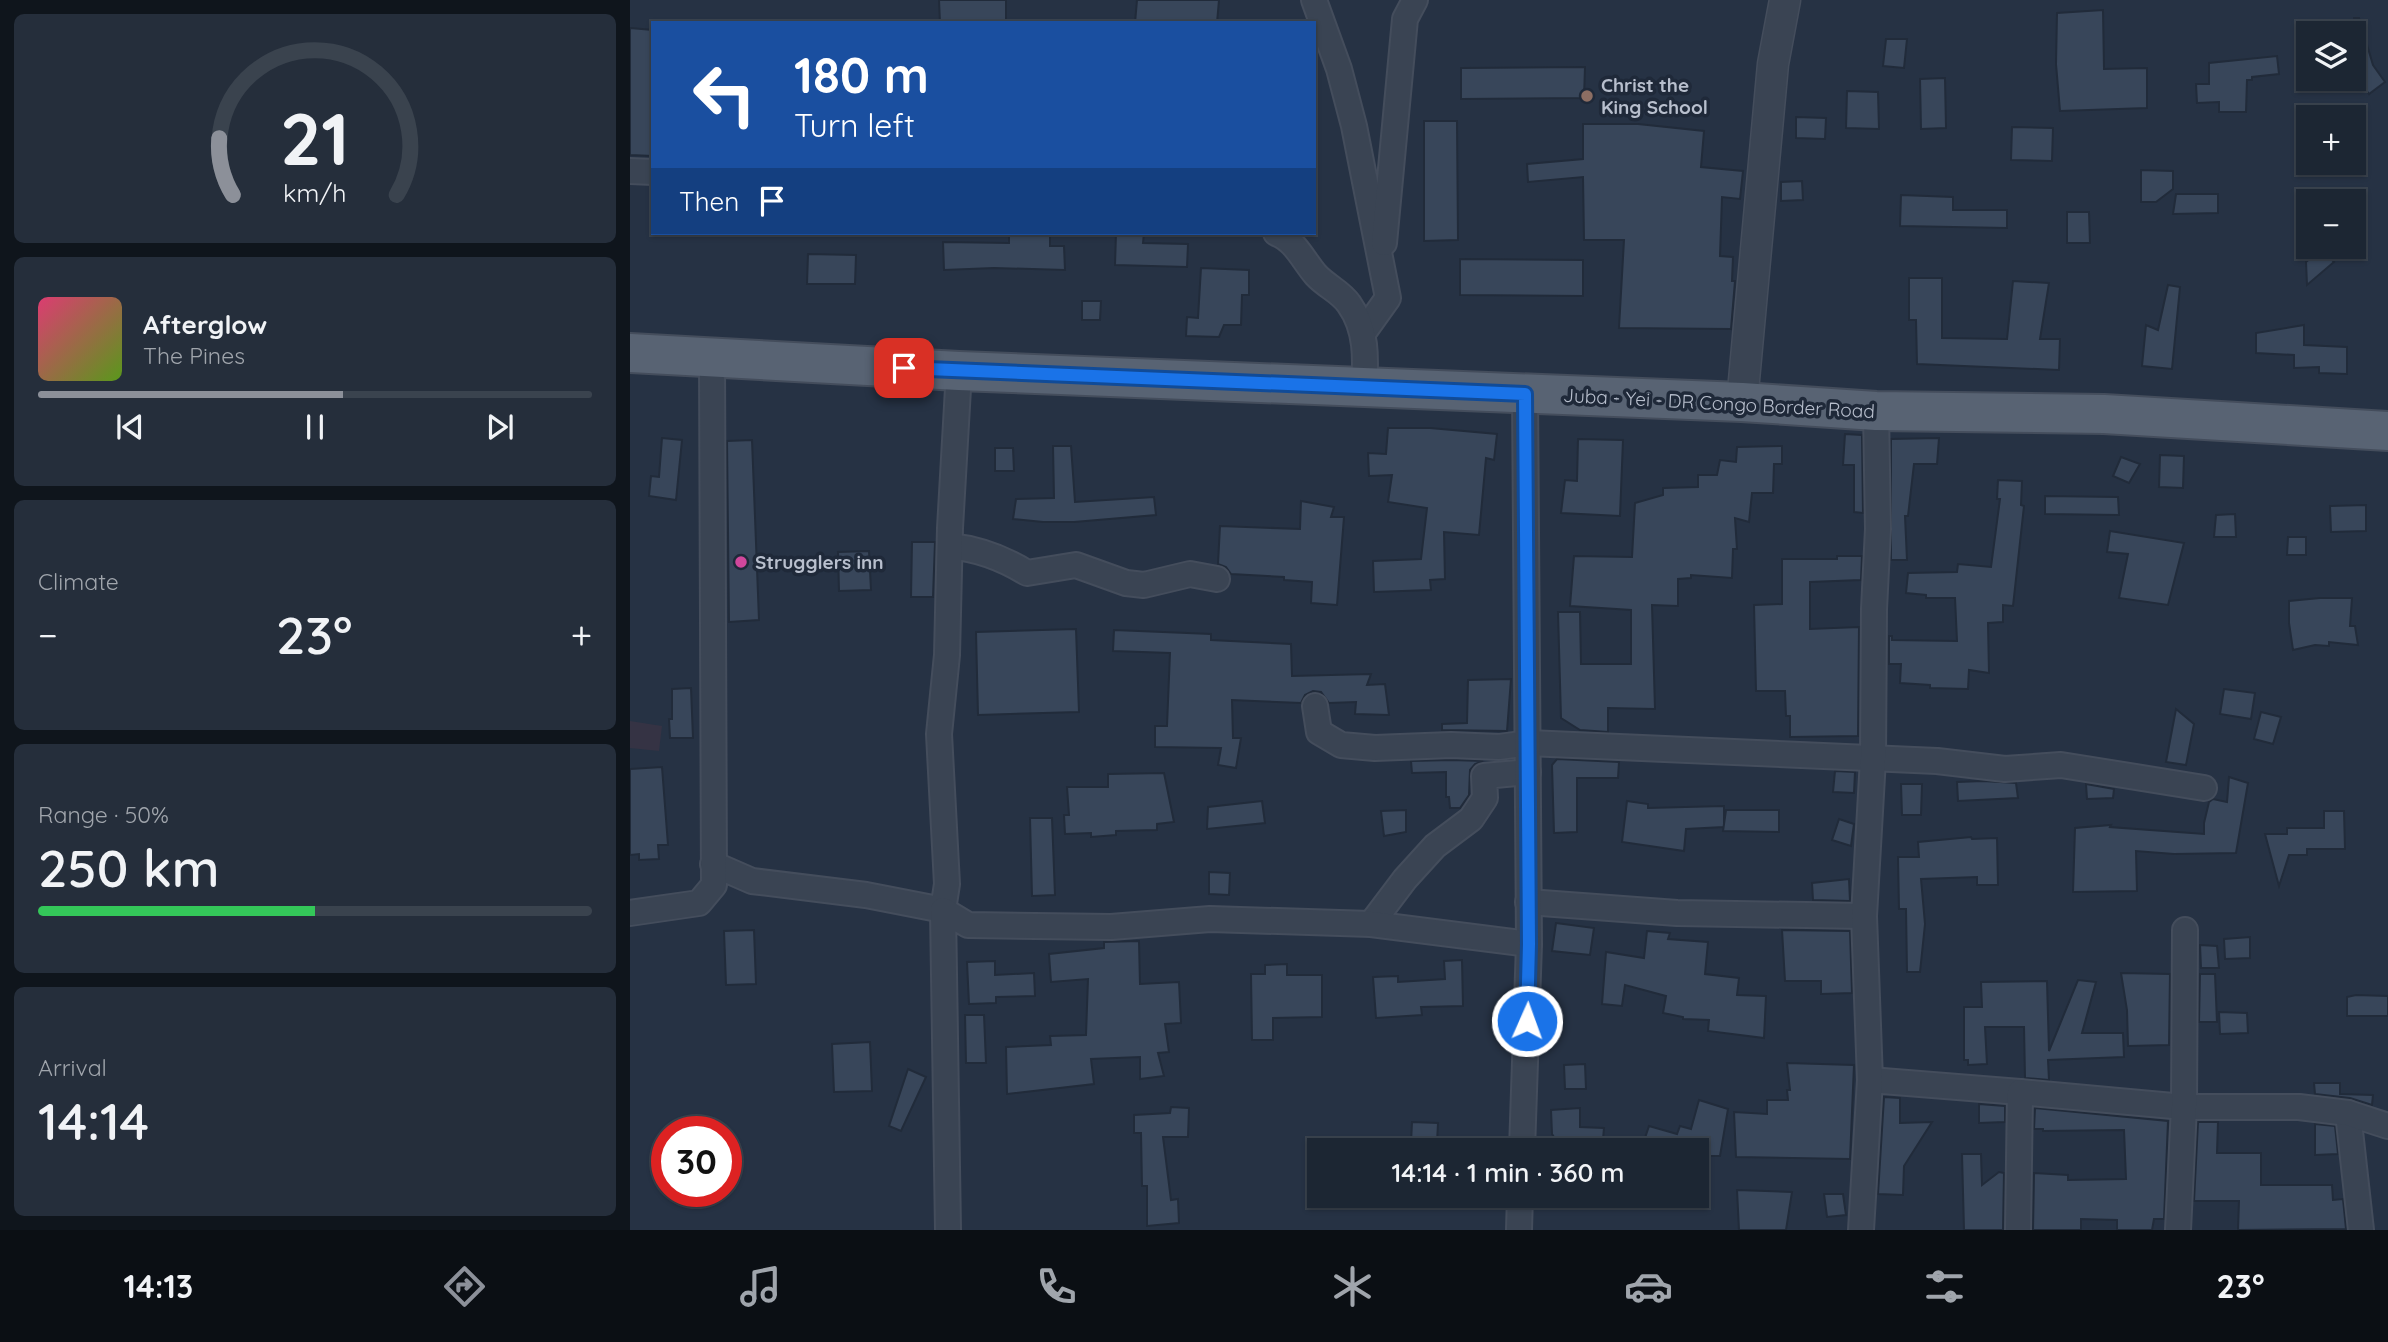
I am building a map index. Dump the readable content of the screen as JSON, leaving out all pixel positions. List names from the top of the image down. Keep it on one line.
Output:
{"streets":{"main road":["Juba - Yei - DR Congo Border Road"]},"places":["Christ the King School","Strugglers inn"],"page":{"map_buttons":["+","−"],"turn":["180 m","Turn left"],"then":"Then","song":["Afterglow","The Pines"],"tile":["Climate",["Range · 50%","250 km"],["Arrival","14:14"]],"heat":["−","23°","+"],"limit":"30","trip":"14:14 · 1 min · 360 m","tabs":["14:13","23°"],"gauge":["21","km/h"]}}
